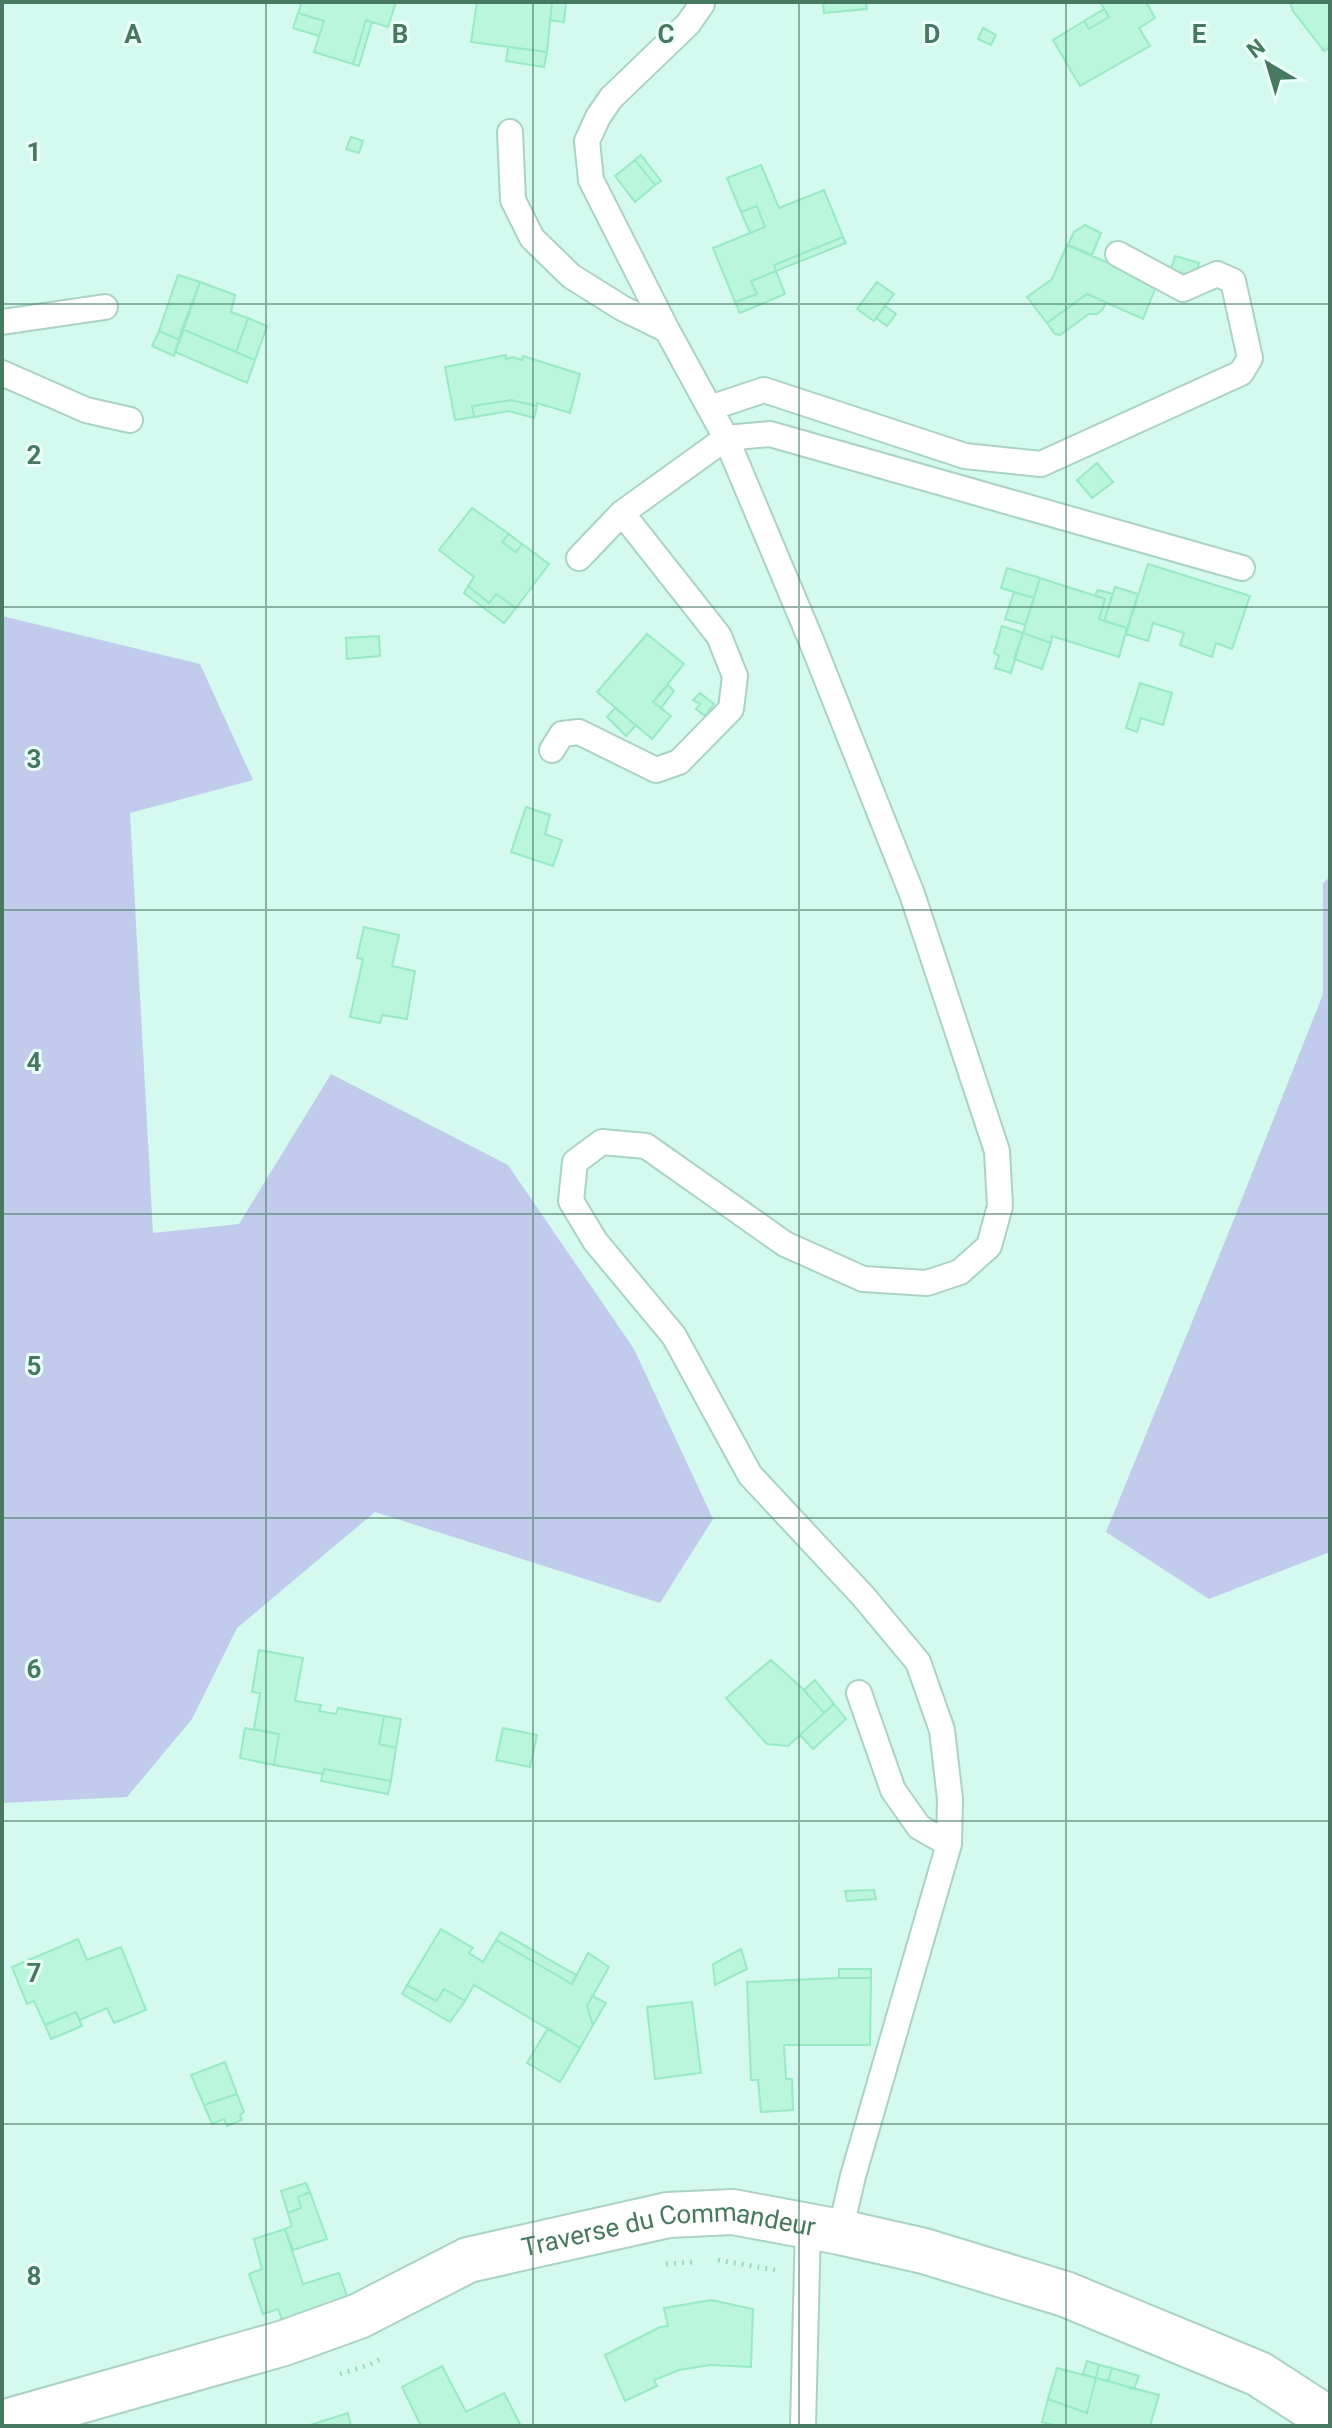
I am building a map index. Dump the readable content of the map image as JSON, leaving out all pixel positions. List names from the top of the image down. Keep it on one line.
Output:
{"streets":{"street":["Traverse du Commandeur"]},"north":"top left","grid":{"columns":["A","B","C","D","E"],"rows":["1","2","3","4","5","6","7","8"]}}
